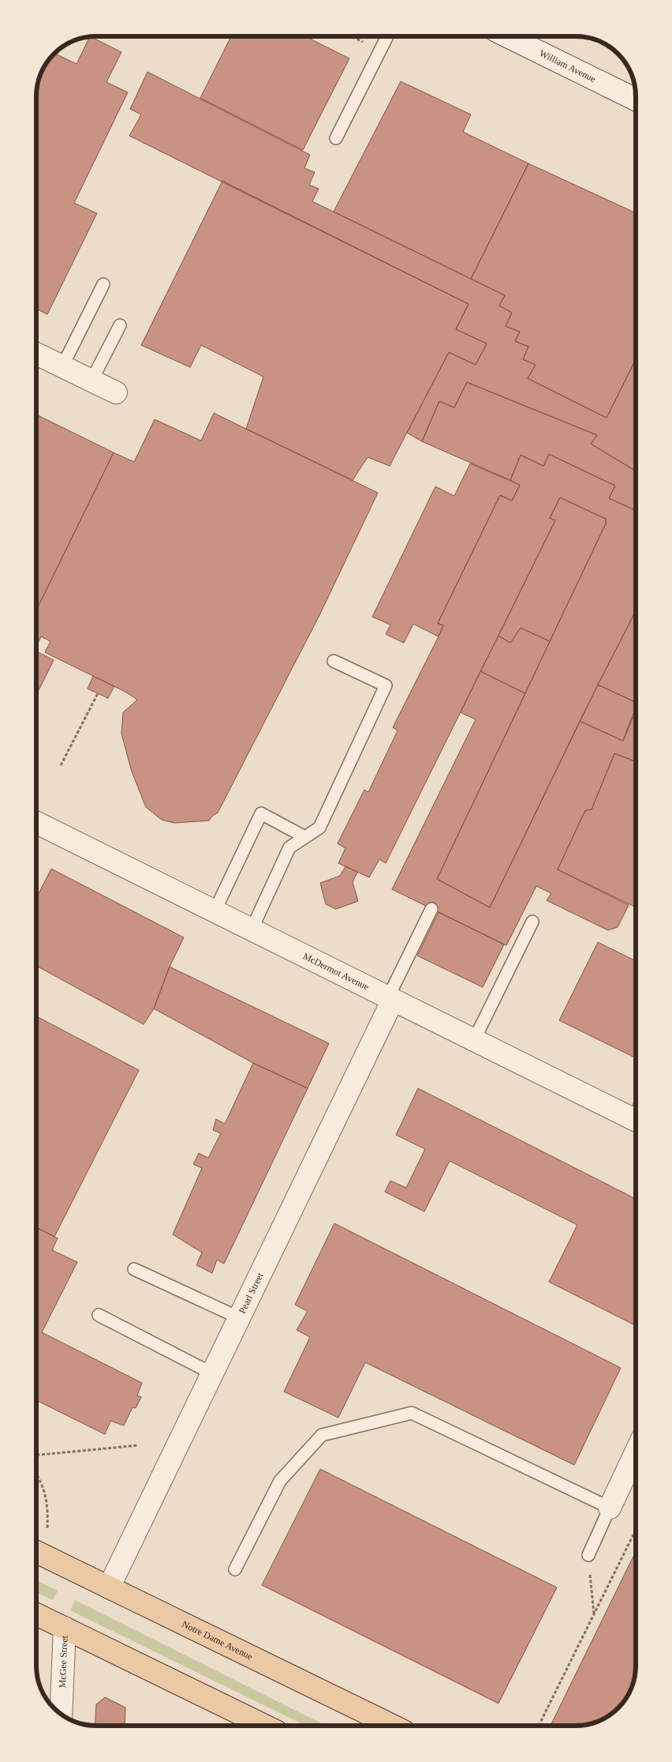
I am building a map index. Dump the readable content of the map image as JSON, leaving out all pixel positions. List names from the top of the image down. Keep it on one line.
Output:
{"streets":{"main road":["Notre Dame Avenue"],"street":["William Avenue","McDermot Avenue","Pearl Street","McGee Street"]},"crossings":[["McDermot Avenue","Pearl Street"],["Pearl Street","Notre Dame Avenue"]]}
